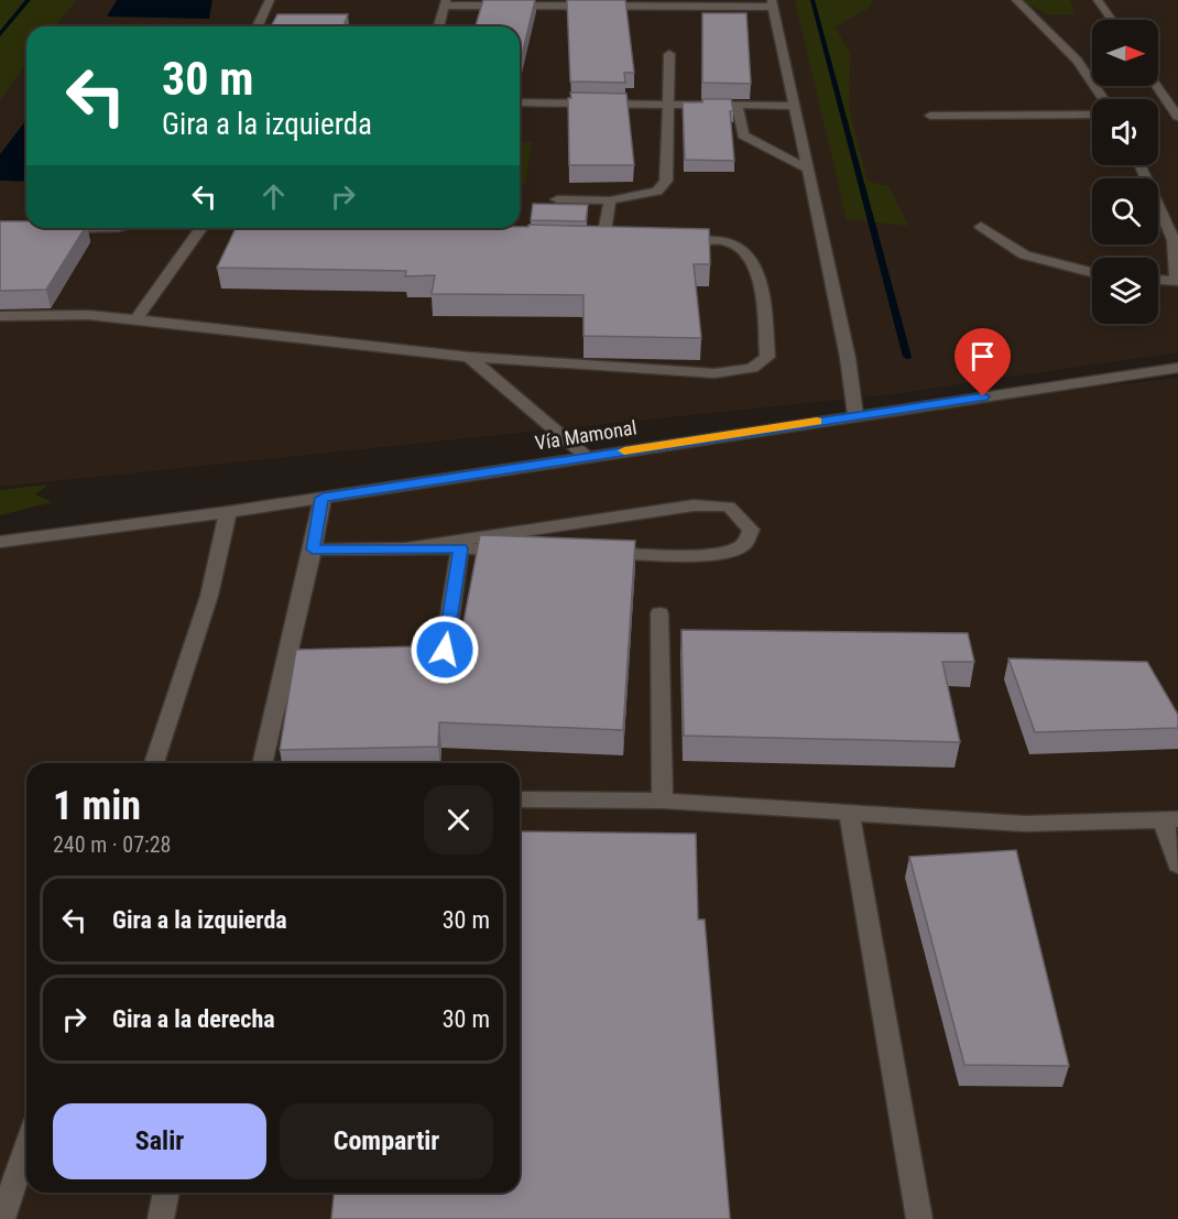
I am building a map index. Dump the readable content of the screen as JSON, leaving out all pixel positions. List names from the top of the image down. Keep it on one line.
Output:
{"streets":{"street":["Vía Mamonal"]},"north":"right","page":{"turn":["30 m","Gira a la izquierda"],"heading":["1 min","240 m · 07:28"],"list":[{"name":"Gira a la izquierda","value":"30 m"},{"name":"Gira a la derecha","value":"30 m"}],"buttons":["Salir","Compartir"]}}
